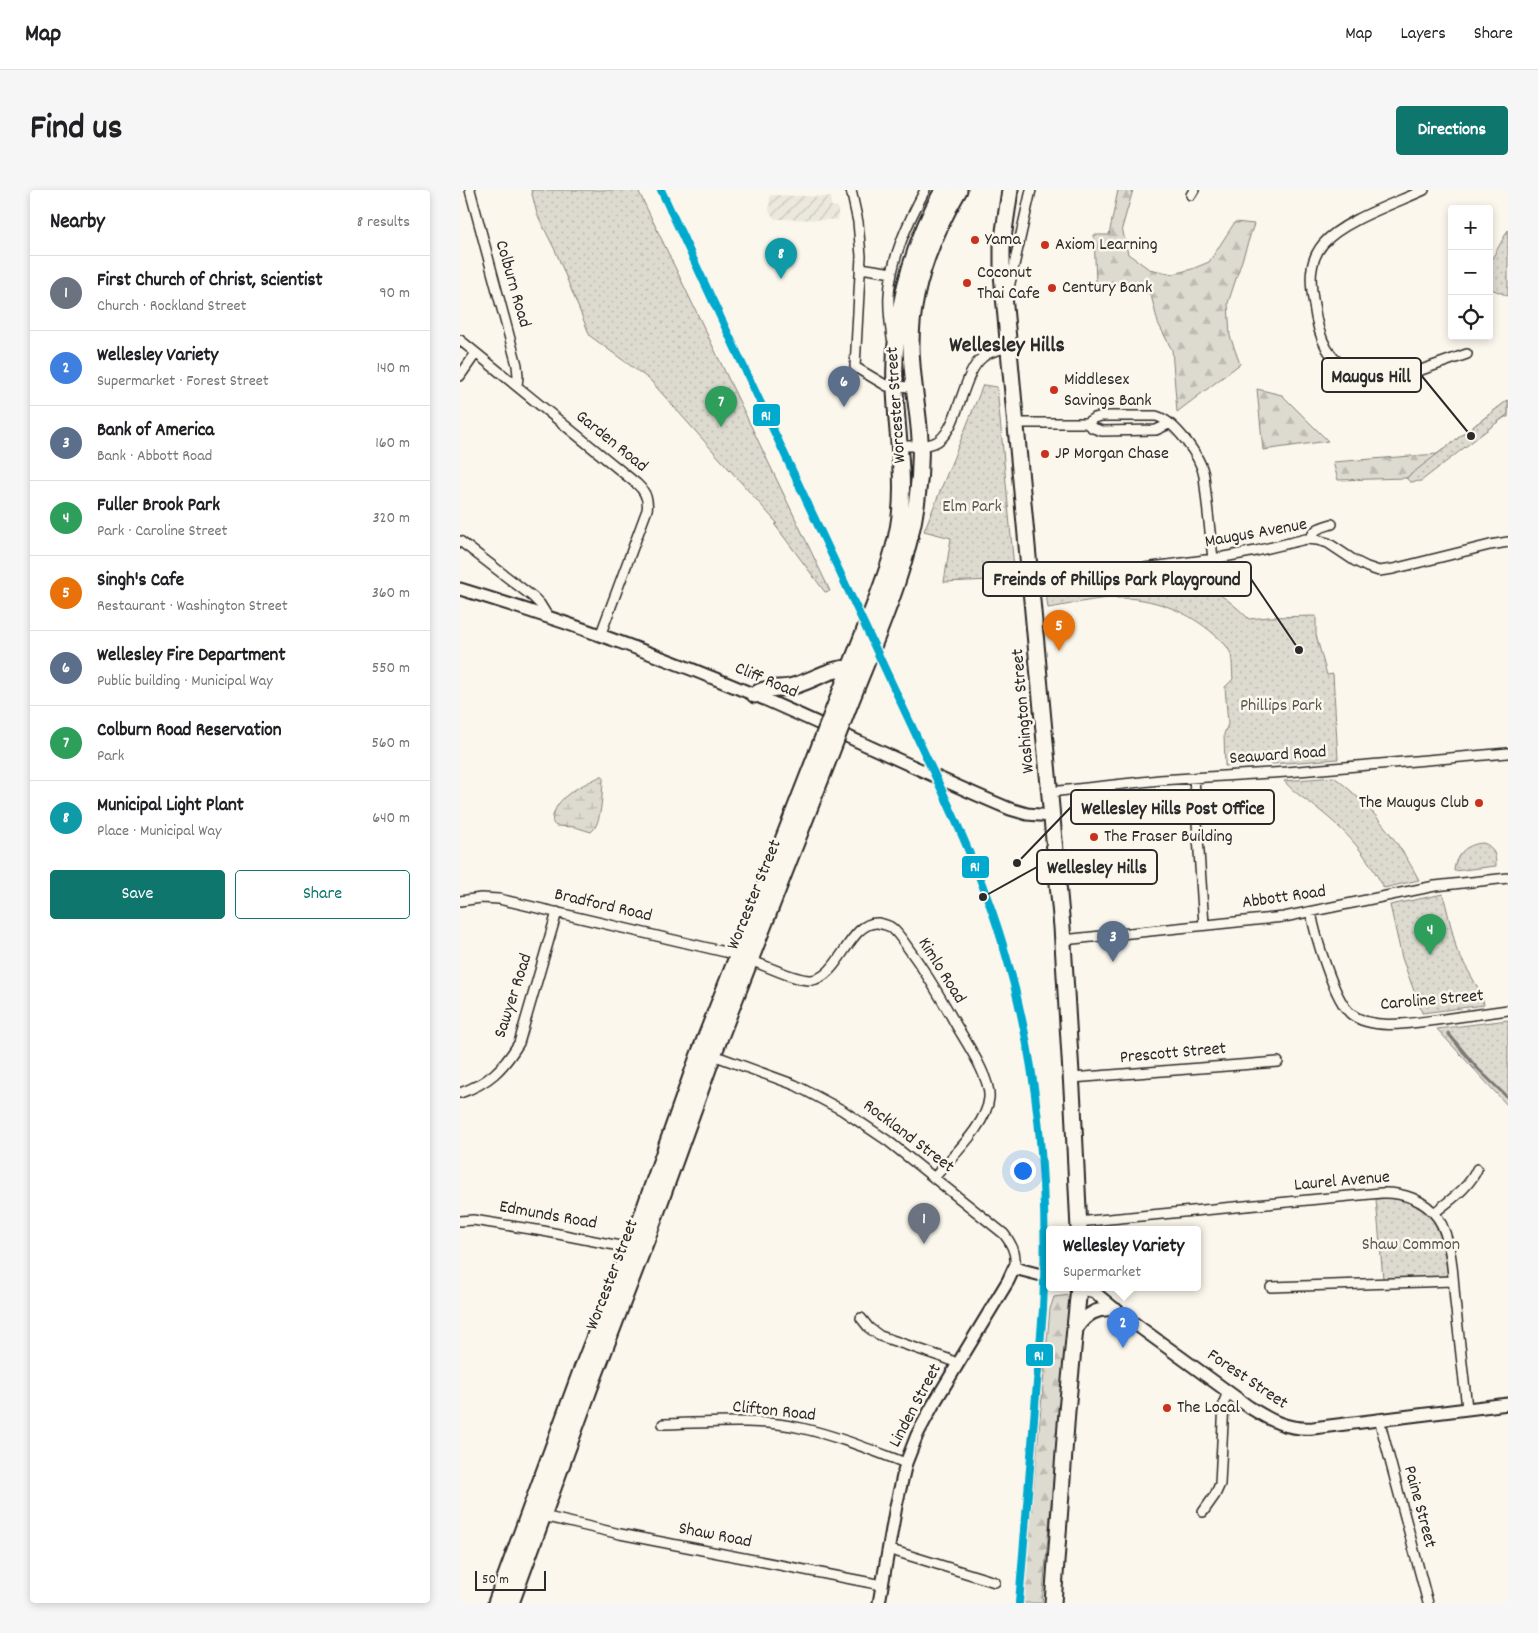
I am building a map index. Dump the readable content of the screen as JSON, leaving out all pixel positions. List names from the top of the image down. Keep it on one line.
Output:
{"streets":{"main road":["Worcester Street","Washington Street"],"street":["Colburn Road","Garden Road","Maugus Avenue","Cliff Road","Seaward Road","Abbott Road","Bradford Road","Kimlo Road","Sawyer Road","Caroline Street","Prescott Street","Rockland Street","Laurel Avenue","Edmunds Road","Forest Street","Linden Street","Clifton Road","Paine Street","Shaw Road"]},"crossings":[["Colburn Road","Garden Road"],["Worcester Street","Bradford Road"],["Worcester Street","Kimlo Road"],["Worcester Street","Rockland Street"],["Worcester Street","Edmunds Road"],["Worcester Street","Shaw Road"],["Garden Road","Cliff Road"],["Maugus Avenue","Washington Street"],["Cliff Road","Washington Street"],["Washington Street","Seaward Road"],["Washington Street","Abbott Road"],["Washington Street","Prescott Street"],["Washington Street","Laurel Avenue"],["Abbott Road","Caroline Street"],["Bradford Road","Kimlo Road"],["Bradford Road","Sawyer Road"],["Kimlo Road","Rockland Street"],["Rockland Street","Linden Street"],["Laurel Avenue","Forest Street"],["Forest Street","Paine Street"],["Linden Street","Clifton Road"],["Linden Street","Shaw Road"]],"districts":["Wellesley Hills"],"parks":["Elm Park","Phillips Park","Shaw Common"],"places":["Yama","Axiom Learning","Coconut Thai Cafe","Century Bank","Middlesex Savings Bank","Maugus Hill","JP Morgan Chase","Freinds of Phillips Park Playground","The Maugus Club","The Fraser Building","Wellesley Hills Post Office","Wellesley Hills","The Local"],"lines":["transit line R1"],"scale_bar":"50 m","page":{"header":"Map","nav":["Map","Layers","Share"],"title":"Find us","buttons":["Directions",["Save","Share"]],"heading":["Nearby","8 results"],"map_buttons":["+","−"],"pins":["8","6","7","5","4","3","1","2"],"list":[{"mark":"1","name":"First Church of Christ, Scientist","note":"Church · Rockland Street","value":"90 m"},{"mark":"2","name":"Wellesley Variety","note":"Supermarket · Forest Street","value":"140 m"},{"mark":"3","name":"Bank of America","note":"Bank · Abbott Road","value":"160 m"},{"mark":"4","name":"Fuller Brook Park","note":"Park · Caroline Street","value":"320 m"},{"mark":"5","name":"Singh's Cafe","note":"Restaurant · Washington Street","value":"360 m"},{"mark":"6","name":"Wellesley Fire Department","note":"Public building · Municipal Way","value":"550 m"},{"mark":"7","name":"Colburn Road Reservation","note":"Park","value":"560 m"},{"mark":"8","name":"Municipal Light Plant","note":"Place · Municipal Way","value":"640 m"}],"popup":["Wellesley Variety","Supermarket"],"scale":"50 m"}}
